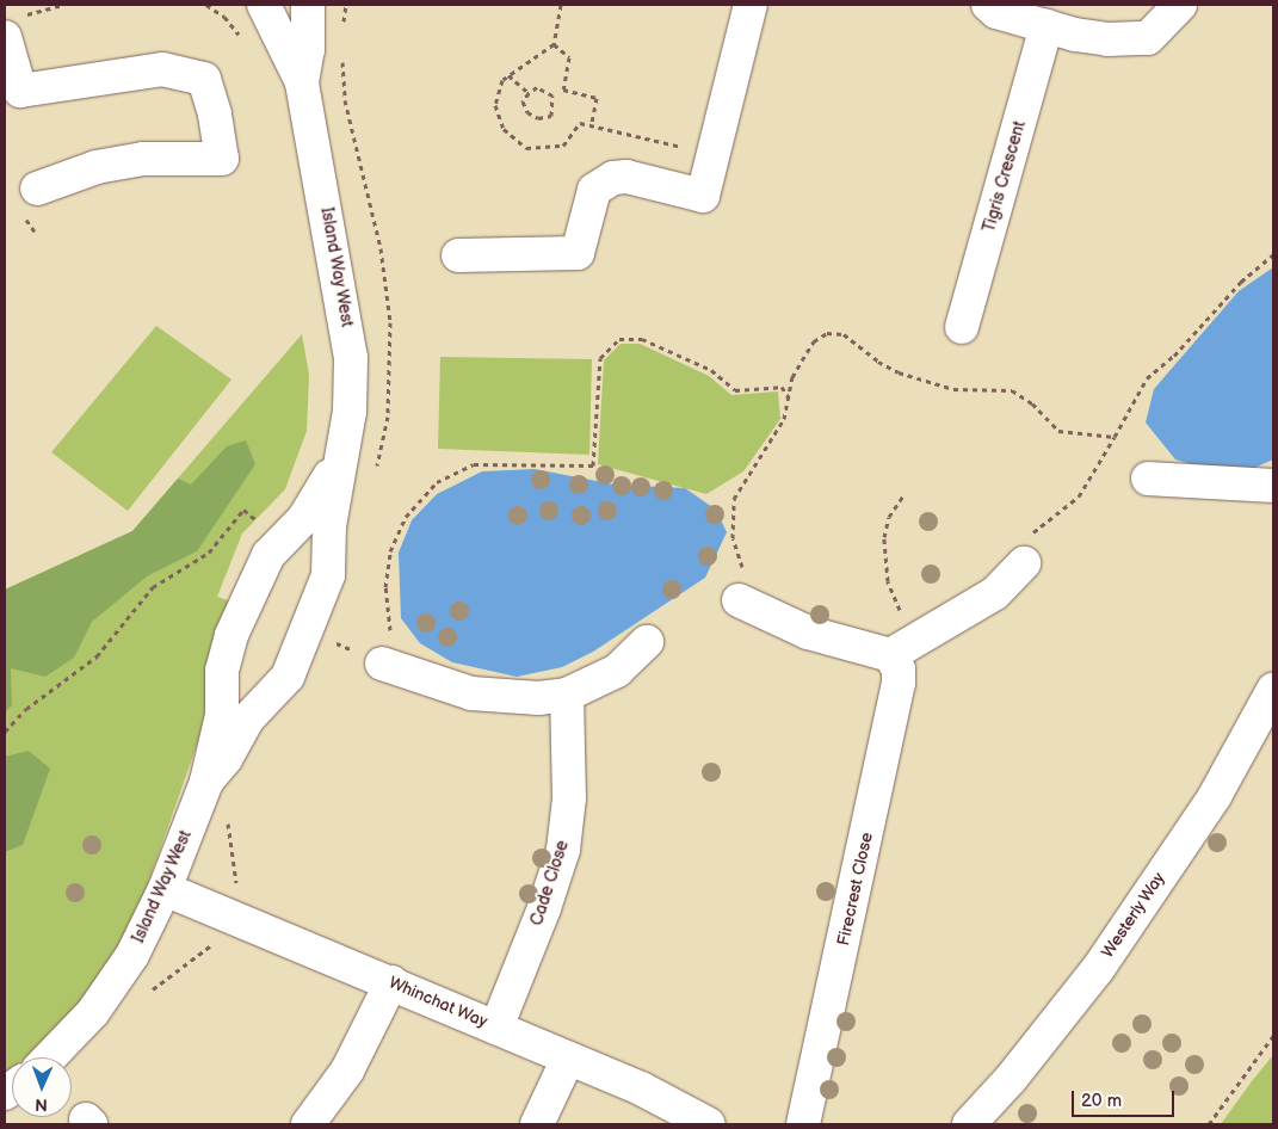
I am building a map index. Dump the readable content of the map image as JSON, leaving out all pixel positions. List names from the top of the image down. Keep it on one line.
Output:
{"streets":{"street":["Tigris Crescent","Island Way West","Cade Close","Firecrest Close","Westerly Way","Whinchat Way"]},"crossings":[["Island Way West","Whinchat Way"],["Cade Close","Whinchat Way"]],"scale_bar":"20 m","north":"bottom"}
